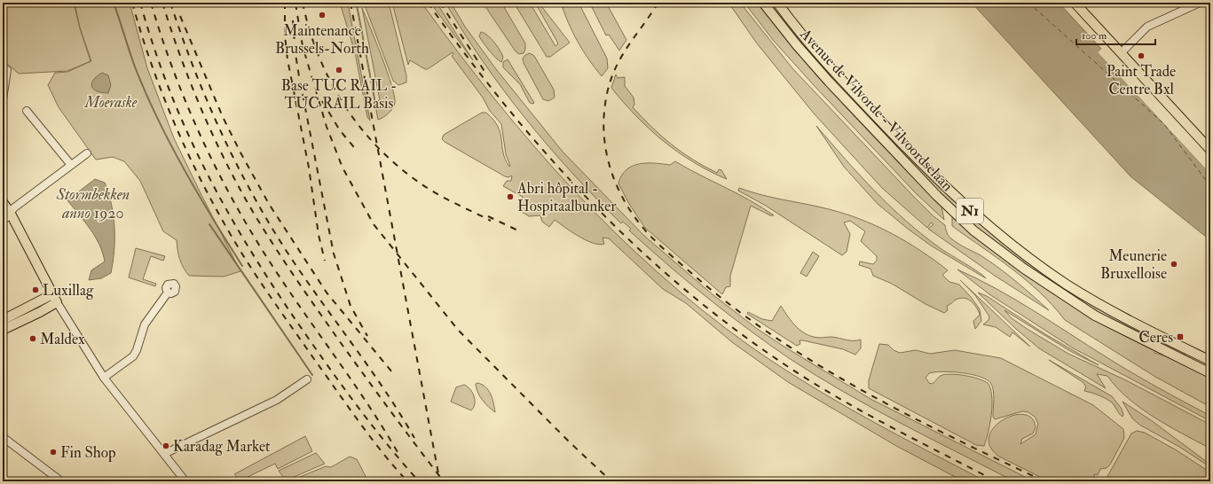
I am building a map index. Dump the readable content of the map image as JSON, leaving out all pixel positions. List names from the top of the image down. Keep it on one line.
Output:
{"streets":{"main road":["Avenue de Vilvorde - Vilvoordselaan","N1"]},"water":["Stormbekken anno 1920"],"parks":["Moeraske"],"places":{"other":["Maintenance Brussels-North","Paint Trade Centre Bxl","Base TUC RAIL - TUC RAIL Basis","Abri hôpital - Hospitaalbunker","Meunerie Bruxelloise","Luxillag","Maldex","Karadag Market","Fin Shop"],"transit":["Ceres"]},"scale_bar":"100 m"}
